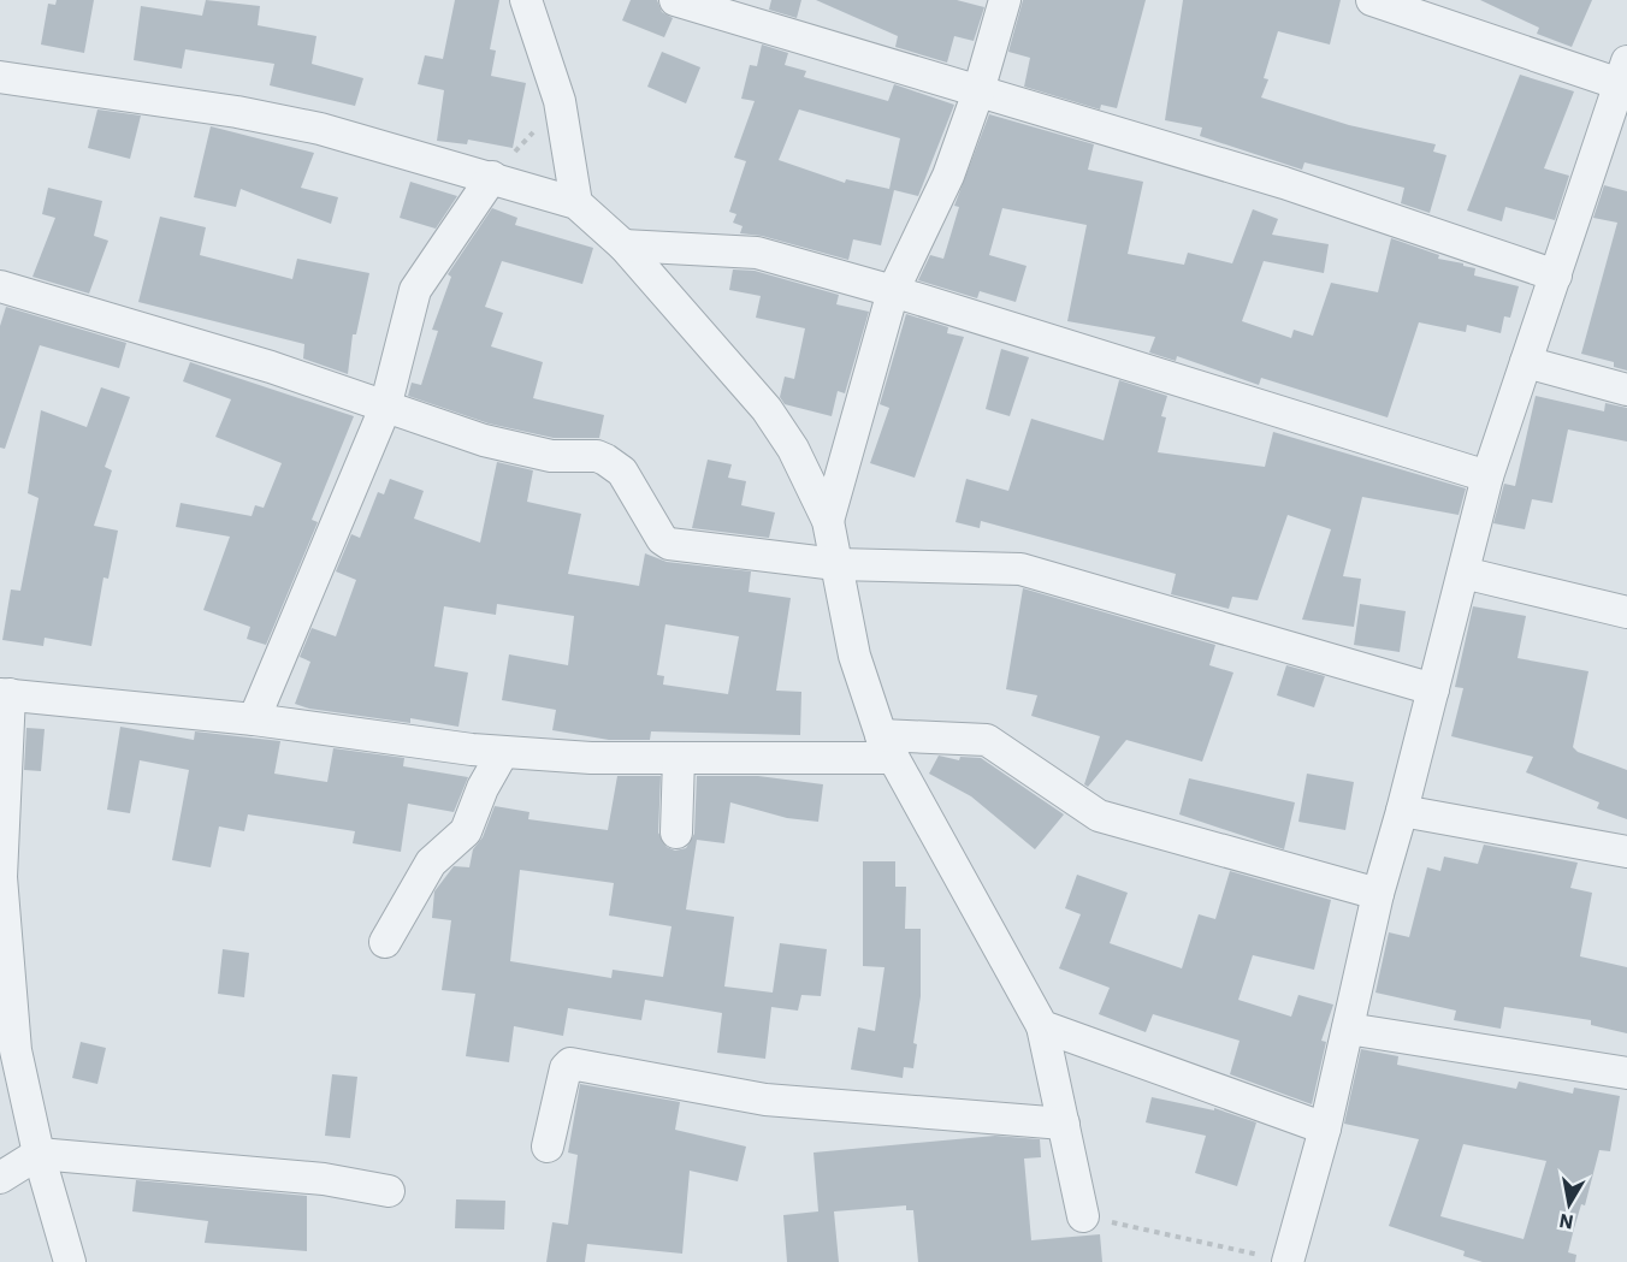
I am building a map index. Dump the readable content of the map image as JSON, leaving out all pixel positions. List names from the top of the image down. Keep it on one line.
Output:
{"north":"bottom"}
